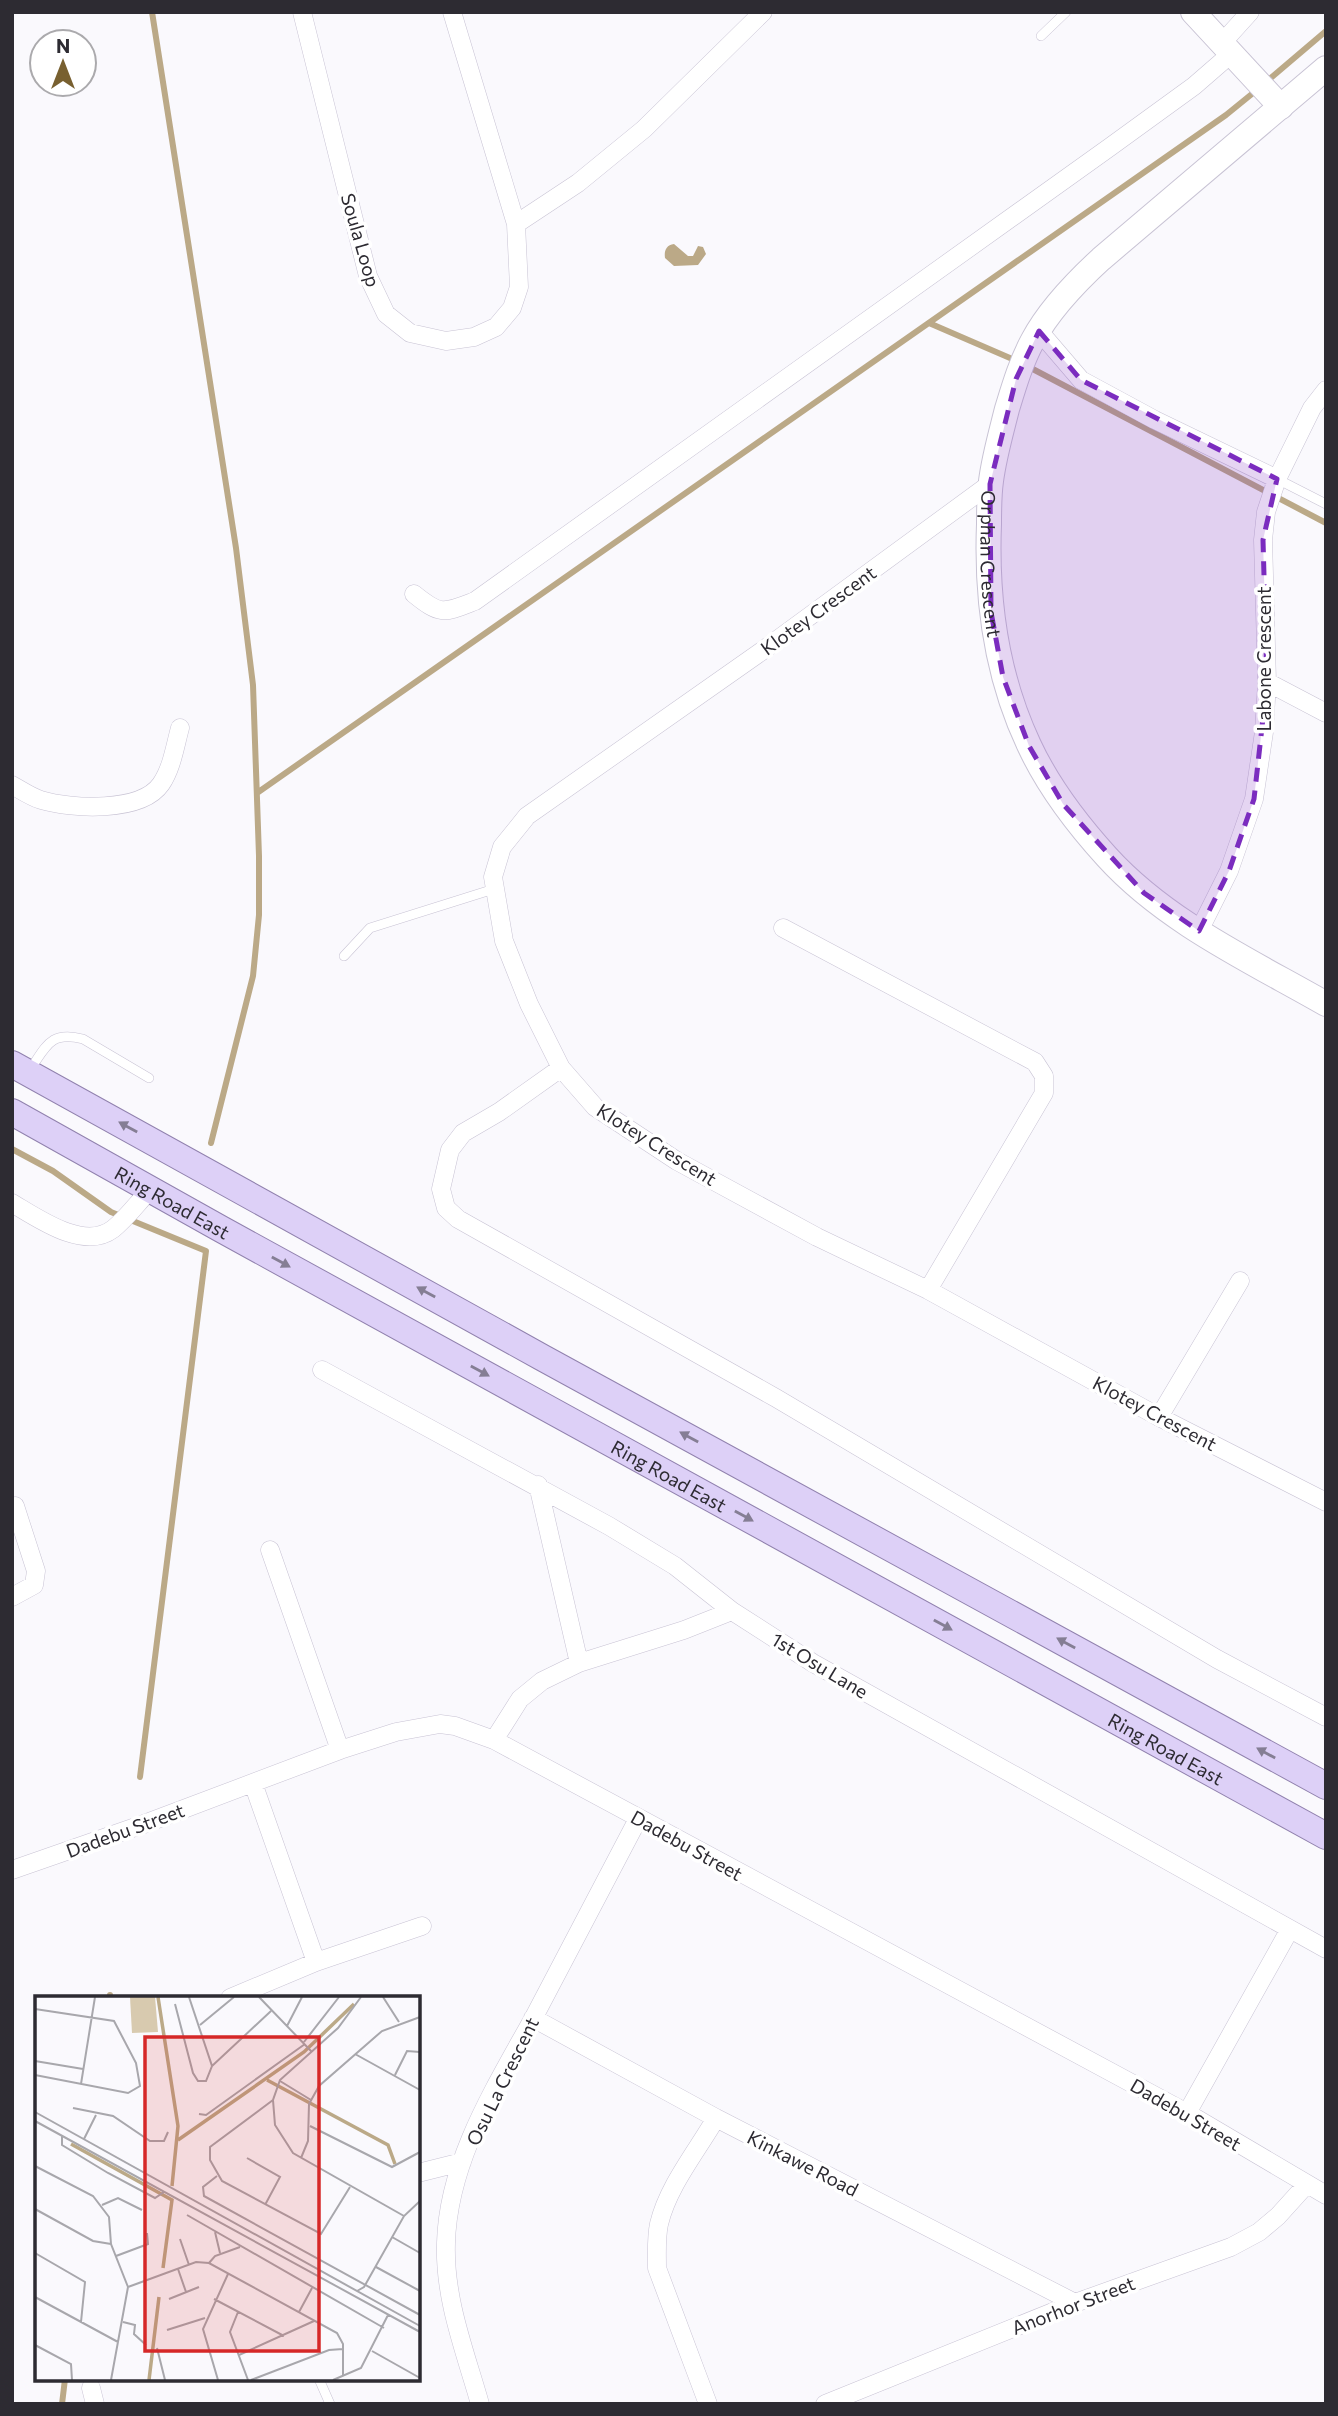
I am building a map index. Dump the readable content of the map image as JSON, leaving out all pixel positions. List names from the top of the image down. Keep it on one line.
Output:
{"streets":{"main road":["Ring Road East"],"street":["Soula Loop","Orphan Crescent","Klotey Crescent","Labone Crescent","1st Osu Lane","Dadebu Street","Osu La Crescent","Kinkawe Road","Anorhor Street"]},"crossings":[["Orphan Crescent","Klotey Crescent"],["Orphan Crescent","Labone Crescent"],["Dadebu Street","Osu La Crescent"],["Dadebu Street","Anorhor Street"],["Osu La Crescent","Kinkawe Road"],["Kinkawe Road","Anorhor Street"]],"north":"top"}
